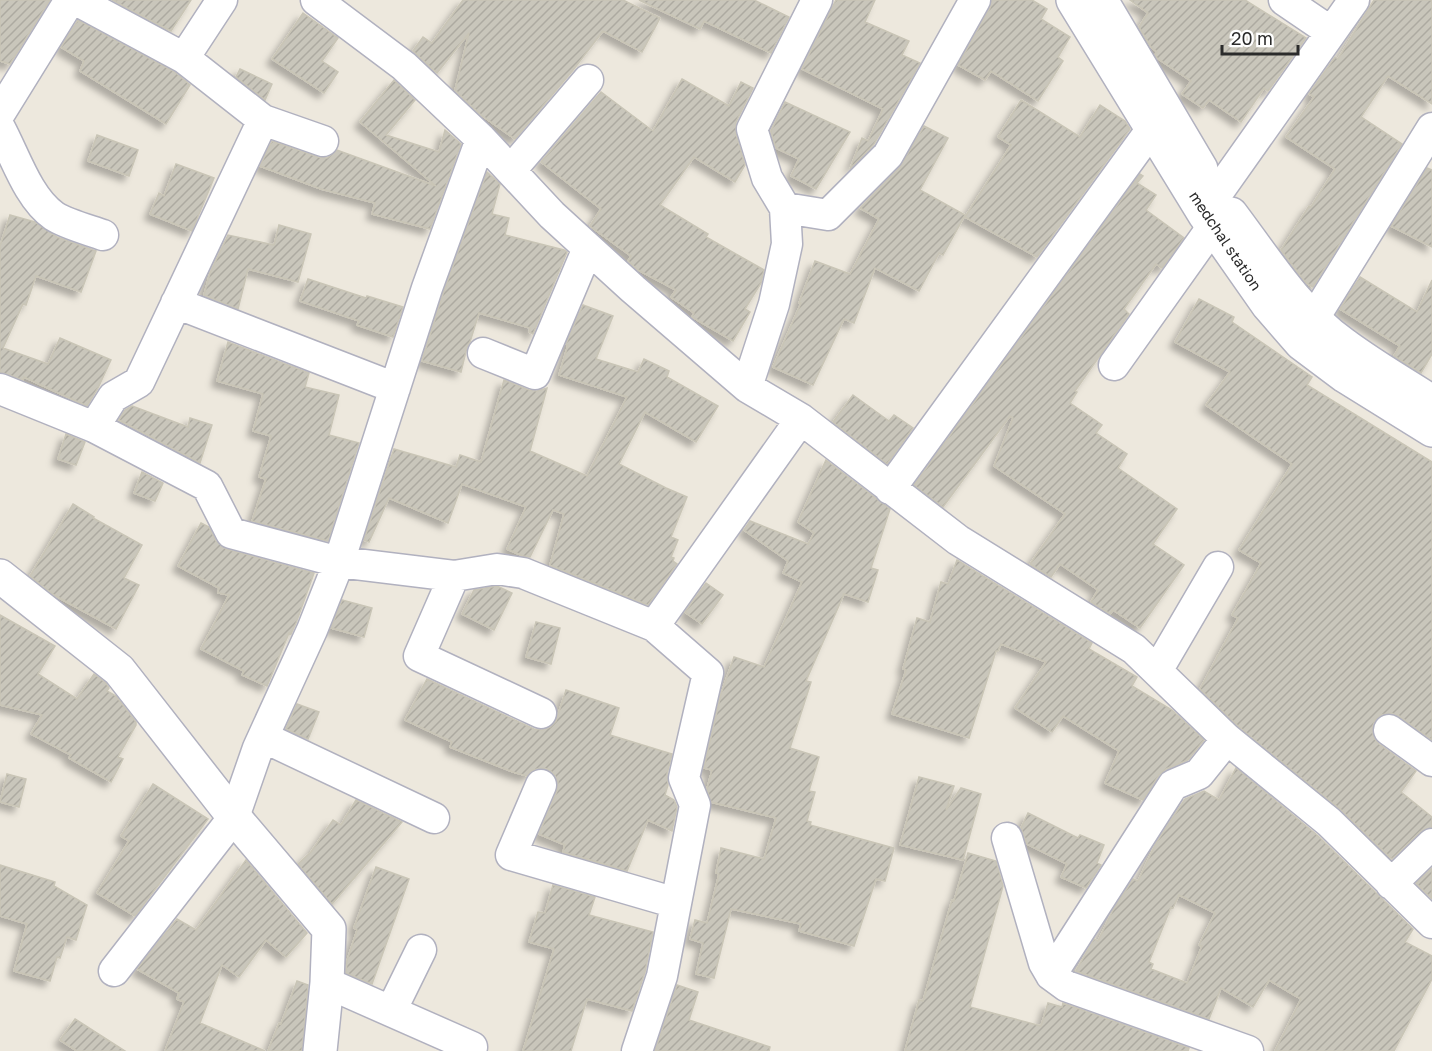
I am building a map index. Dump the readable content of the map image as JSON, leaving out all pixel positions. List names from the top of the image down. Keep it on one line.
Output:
{"streets":{"street":["medchal station"]},"scale_bar":"20 m"}
